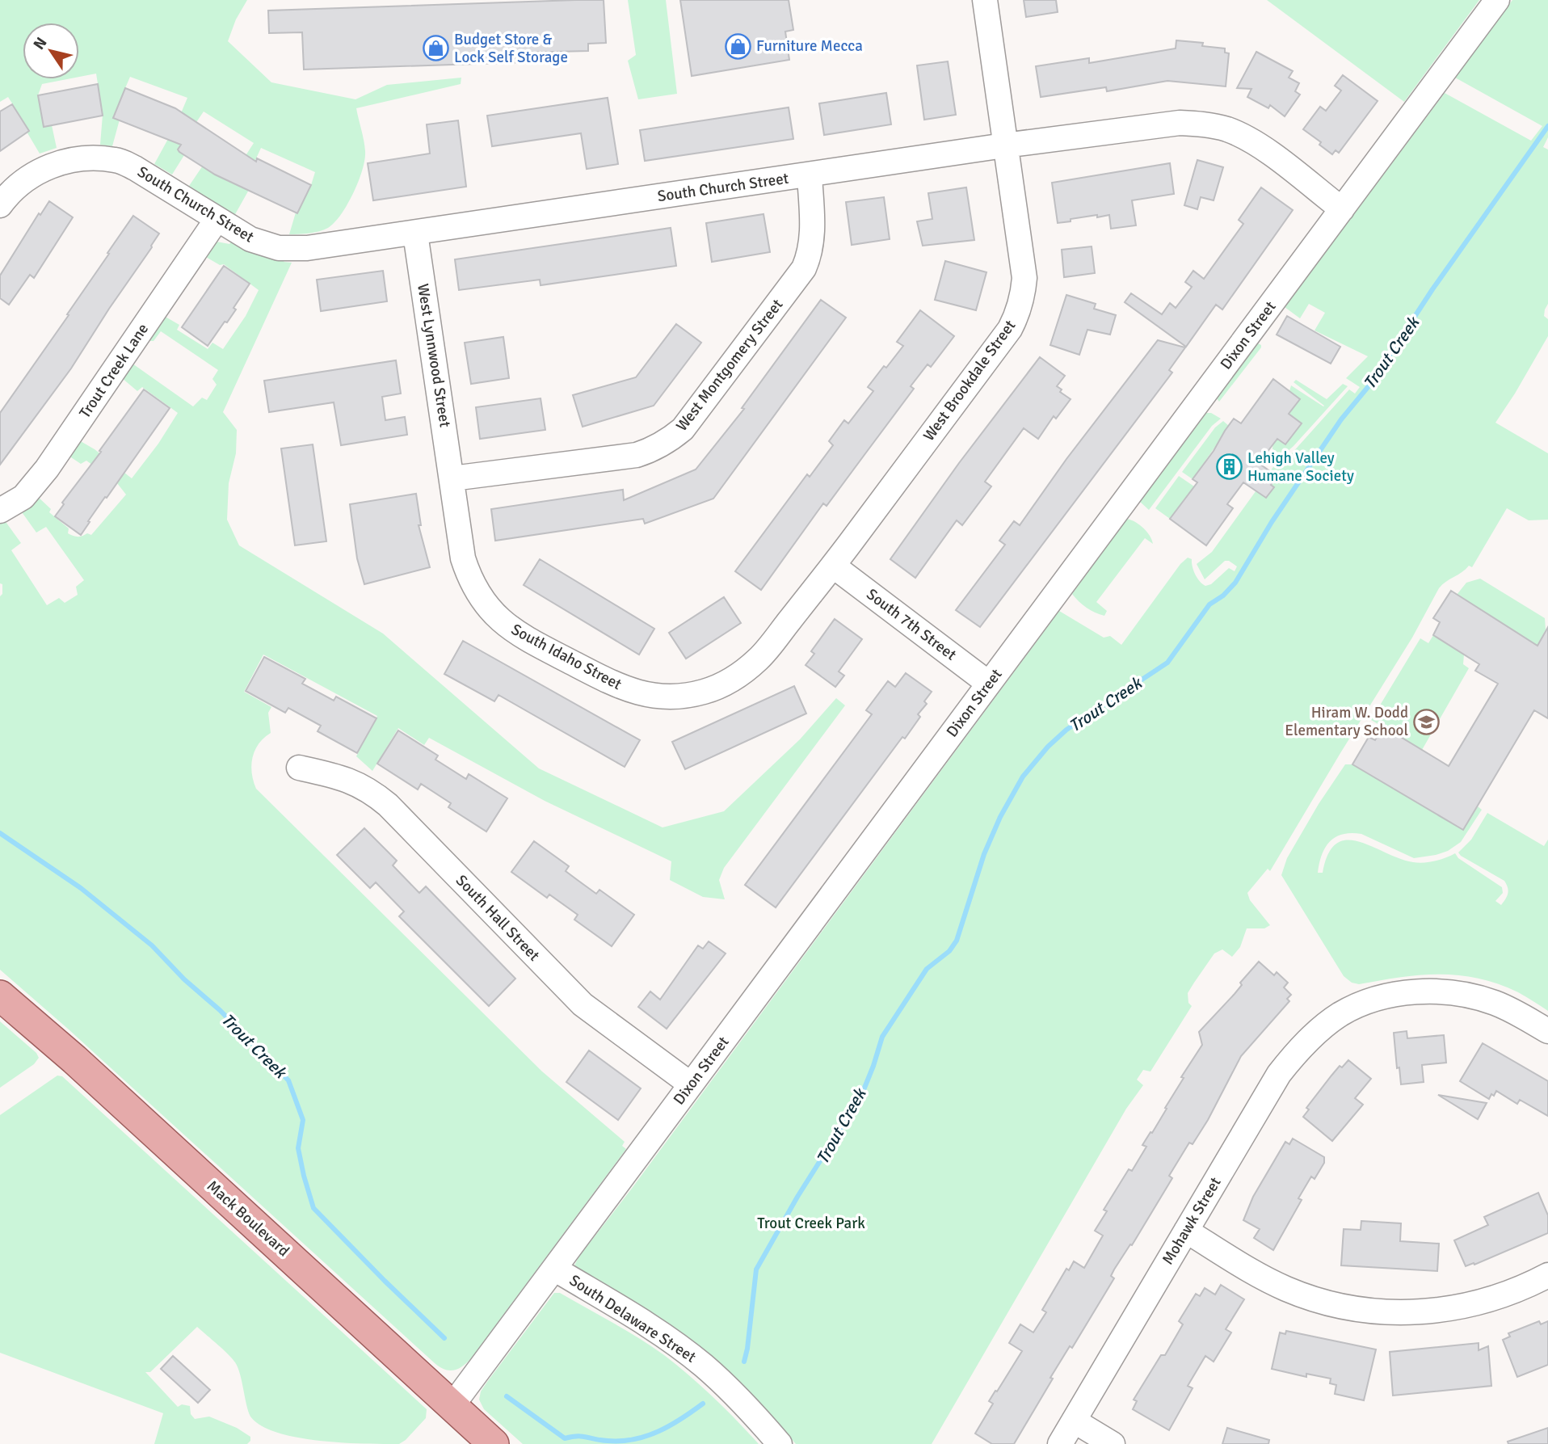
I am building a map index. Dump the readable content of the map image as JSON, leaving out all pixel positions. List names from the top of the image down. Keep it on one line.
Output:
{"streets":{"main road":["Mack Boulevard"],"street":["South Church Street","Dixon Street","West Lynnwood Street","West Montgomery Street","Trout Creek Lane","West Brookdale Street","South 7th Street","South Idaho Street","South Hall Street","Mohawk Street","South Delaware Street"]},"crossings":[["South Church Street","Dixon Street"],["South Church Street","West Lynnwood Street"],["South Church Street","West Montgomery Street"],["South Church Street","Trout Creek Lane"],["South Church Street","West Brookdale Street"],["Dixon Street","South 7th Street"],["Dixon Street","South Hall Street"],["Dixon Street","Mack Boulevard"],["Dixon Street","South Delaware Street"],["West Lynnwood Street","West Montgomery Street"],["West Lynnwood Street","South Idaho Street"],["West Montgomery Street","South Idaho Street"],["West Brookdale Street","South 7th Street"],["West Brookdale Street","South Idaho Street"],["South 7th Street","South Idaho Street"]],"water":["Trout Creek"],"parks":["Trout Creek Park"],"places":{"shop":["Furniture Mecca","Budget Store & Lock Self Storage"],"building":["Lehigh Valley Humane Society"],"school or university":["Hiram W. Dodd Elementary School"]},"north":"top left"}
